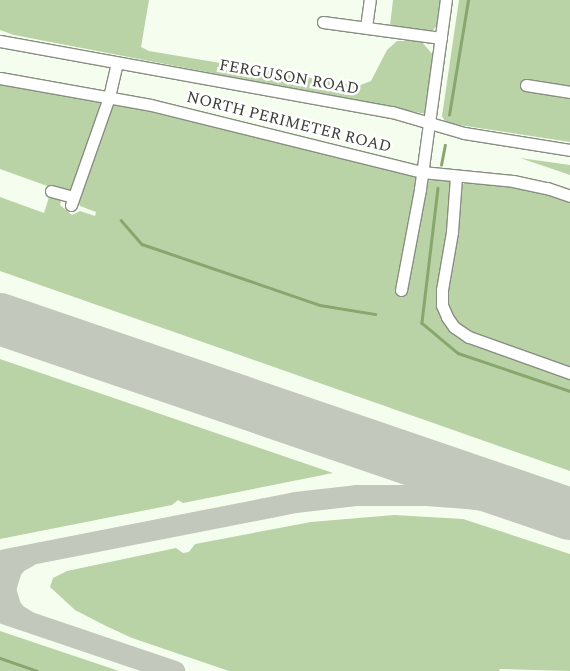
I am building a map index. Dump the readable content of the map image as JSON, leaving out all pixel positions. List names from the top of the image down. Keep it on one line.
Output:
{"streets":{"street":["FERGUSON ROAD","NORTH PERIMETER ROAD"]}}
